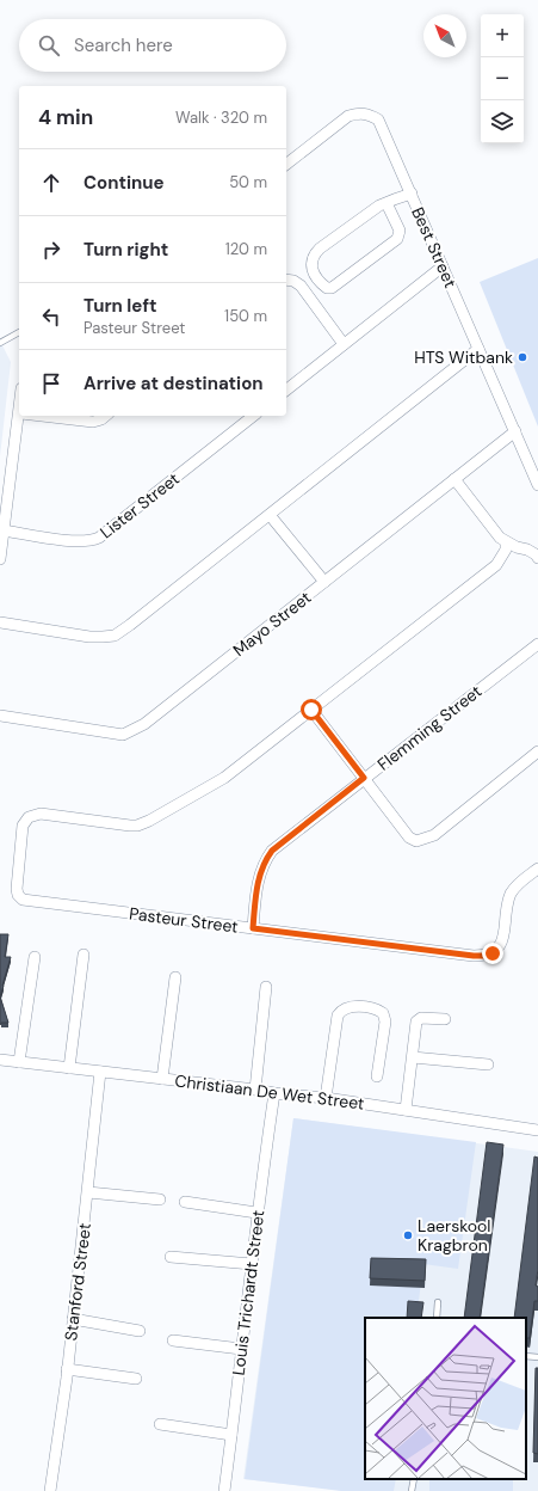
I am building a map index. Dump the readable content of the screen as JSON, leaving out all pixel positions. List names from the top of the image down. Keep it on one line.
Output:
{"streets":{"street":["Best Street","Lister Street","Mayo Street","Flemming Street","Pasteur Street","Christiaan De Wet Street","Stanford Street","Louis Trichardt Street"]},"crossings":[["Best Street","Mayo Street"],["Flemming Street","Pasteur Street"],["Christiaan De Wet Street","Stanford Street"],["Christiaan De Wet Street","Louis Trichardt Street"]],"places":["HTS Witbank","Laerskool Kragbron"],"north":"top left","page":{"map_buttons":["+","−"],"search":"Search here","heading":["4 min","Walk · 320 m"],"list":[["Continue","50 m"],["Turn right","120 m"],["Turn left","Pasteur Street","150 m"],"Arrive at destination"]}}
